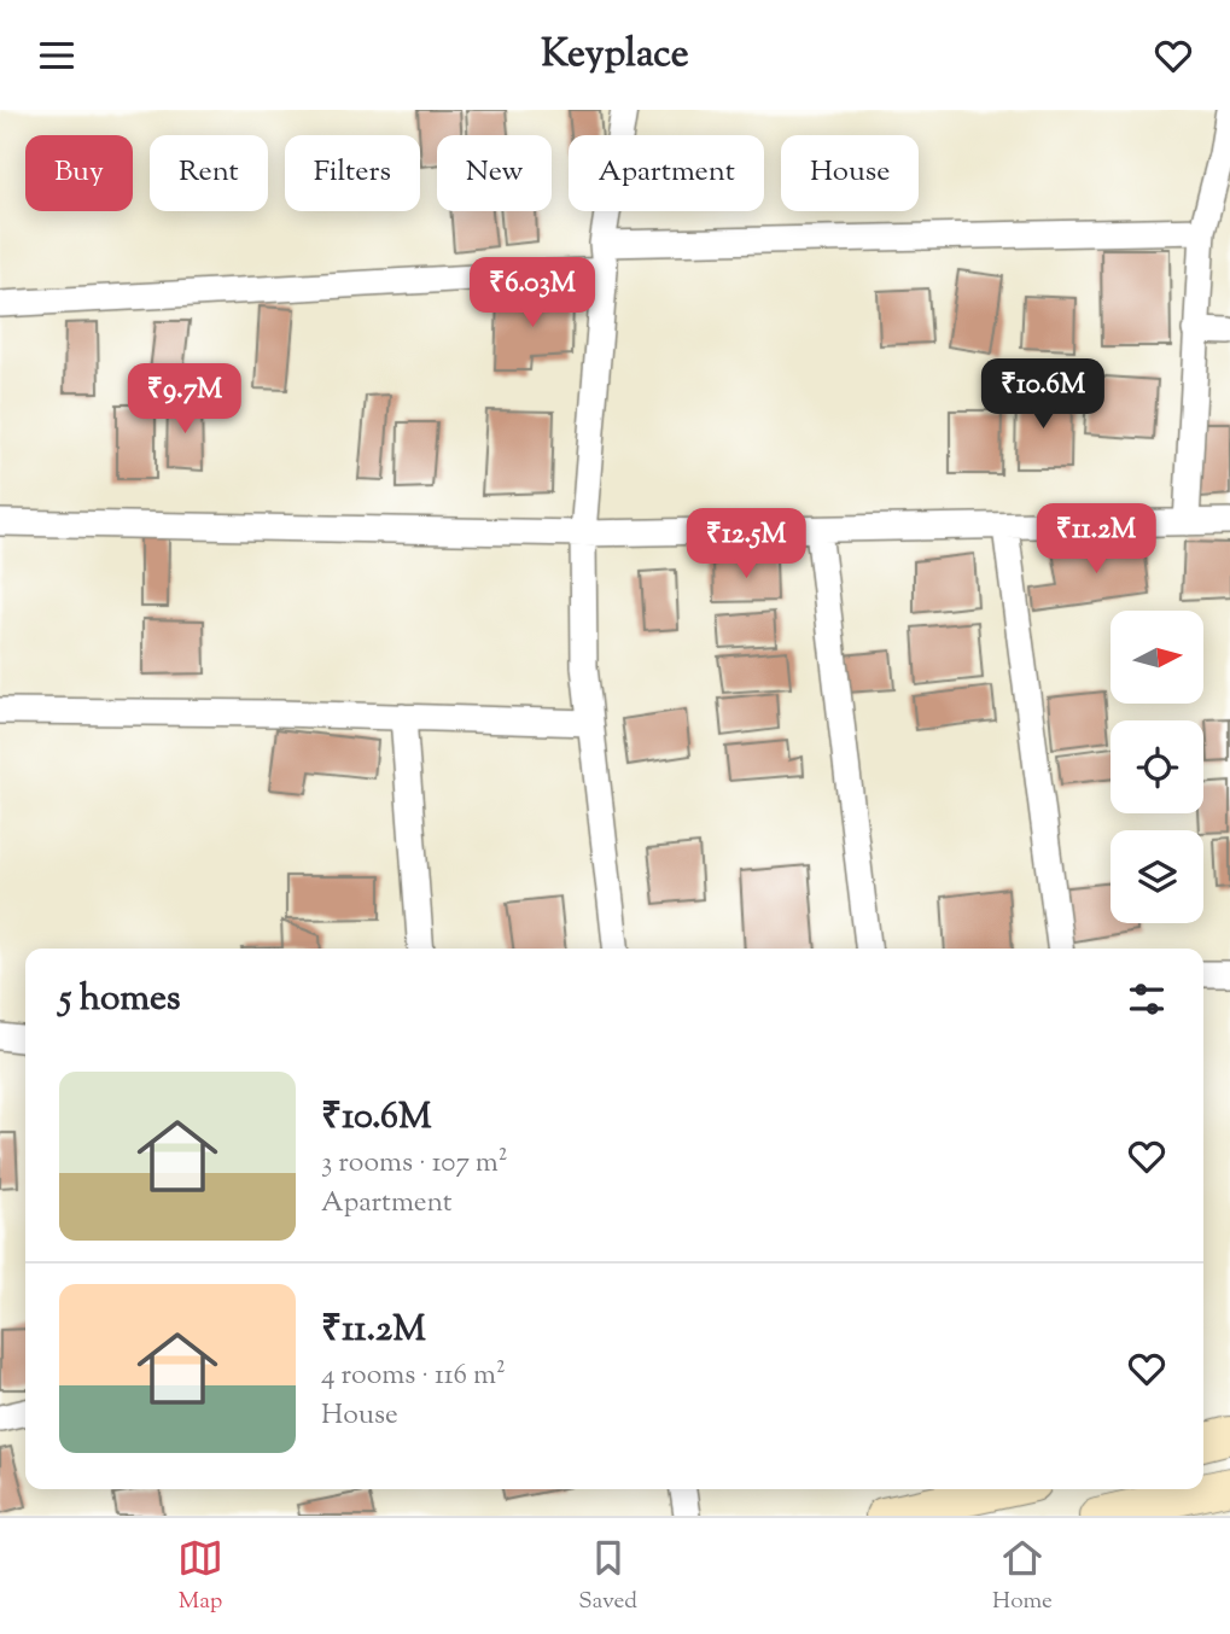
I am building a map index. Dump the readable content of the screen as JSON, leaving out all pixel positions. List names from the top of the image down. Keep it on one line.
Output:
{"north":"right","page":{"header":"Keyplace","chip":["Buy","Rent","Filters","New","Apartment","House"],"price":["₹6.03M","₹10.6M","₹9.7M","₹11.2M","₹12.5M"],"heading":"5 homes","list":[{"name":"₹10.6M","note":"3 rooms · 107 m² · Apartment"},{"name":"₹11.2M","note":"4 rooms · 116 m² · House"}],"tabs":["Map","Saved","Home"]}}
